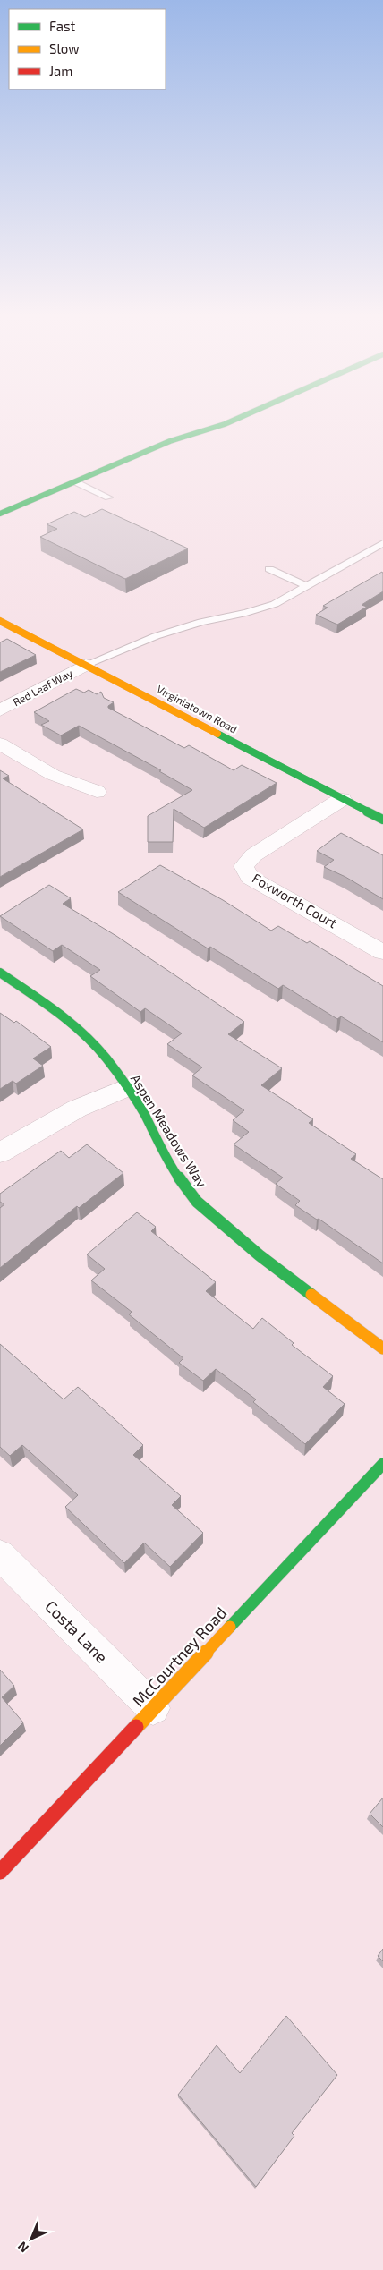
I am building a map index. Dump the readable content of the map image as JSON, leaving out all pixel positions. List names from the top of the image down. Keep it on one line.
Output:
{"streets":{"street":["Red Leaf Way","Virginiatown Road","Foxworth Court","Aspen Meadows Way","Costa Lane","McCourtney Road"]},"crossings":[["Red Leaf Way","Virginiatown Road"],["Virginiatown Road","Foxworth Court"],["Costa Lane","McCourtney Road"]],"legend":["Fast","Slow","Jam"],"north":"bottom left"}
